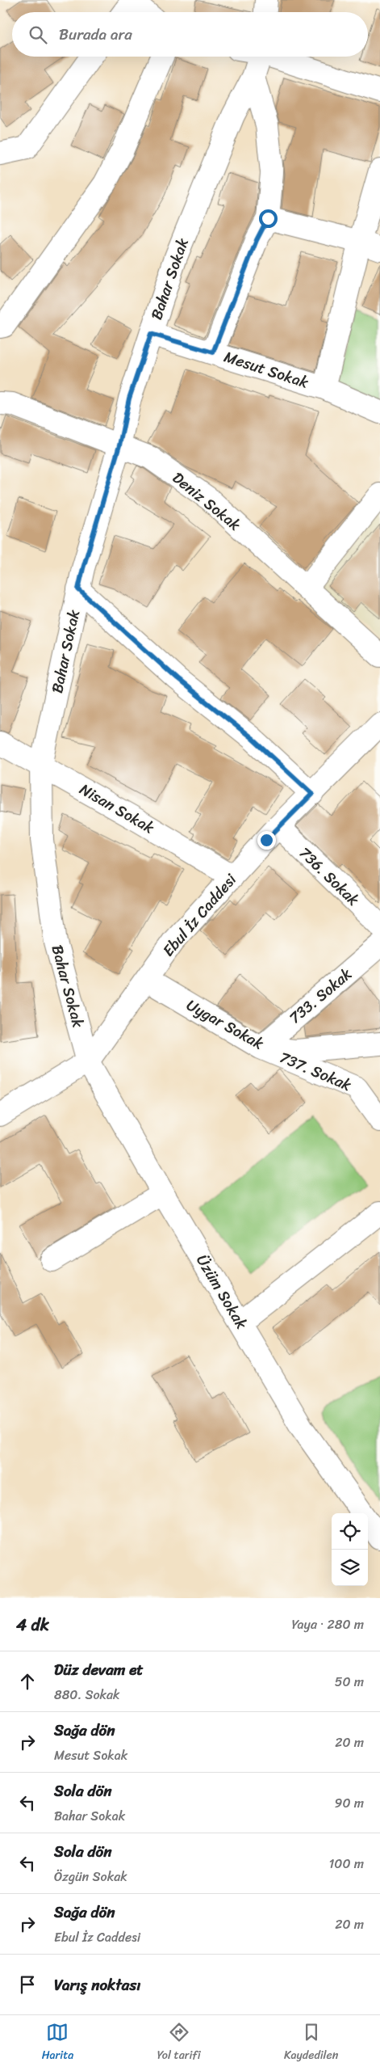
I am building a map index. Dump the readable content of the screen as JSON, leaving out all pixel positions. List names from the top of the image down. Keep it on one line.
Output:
{"streets":{"street":["Bahar Sokak","Mesut Sokak","Deniz Sokak","Nisan Sokak","736. Sokak","Ebul İz Caddesi","733. Sokak","Uygar Sokak","737. Sokak","Üzüm Sokak"]},"crossings":[["Bahar Sokak","Mesut Sokak"],["Bahar Sokak","Deniz Sokak"],["Bahar Sokak","Nisan Sokak"],["Bahar Sokak","Ebul İz Caddesi"],["Bahar Sokak","Üzüm Sokak"],["Nisan Sokak","Ebul İz Caddesi"],["736. Sokak","Ebul İz Caddesi"],["Ebul İz Caddesi","Uygar Sokak"],["Ebul İz Caddesi","Üzüm Sokak"],["733. Sokak","Uygar Sokak"],["733. Sokak","737. Sokak"],["Uygar Sokak","737. Sokak"]],"page":{"search":"Burada ara","heading":["4 dk","Yaya · 280 m"],"list":[["Düz devam et","880. Sokak","50 m"],["Sağa dön","Mesut Sokak","20 m"],["Sola dön","Bahar Sokak","90 m"],["Sola dön","Özgün Sokak","100 m"],["Sağa dön","Ebul İz Caddesi","20 m"],"Varış noktası"],"nav":["Harita","Yol tarifi","Kaydedilen"]}}
